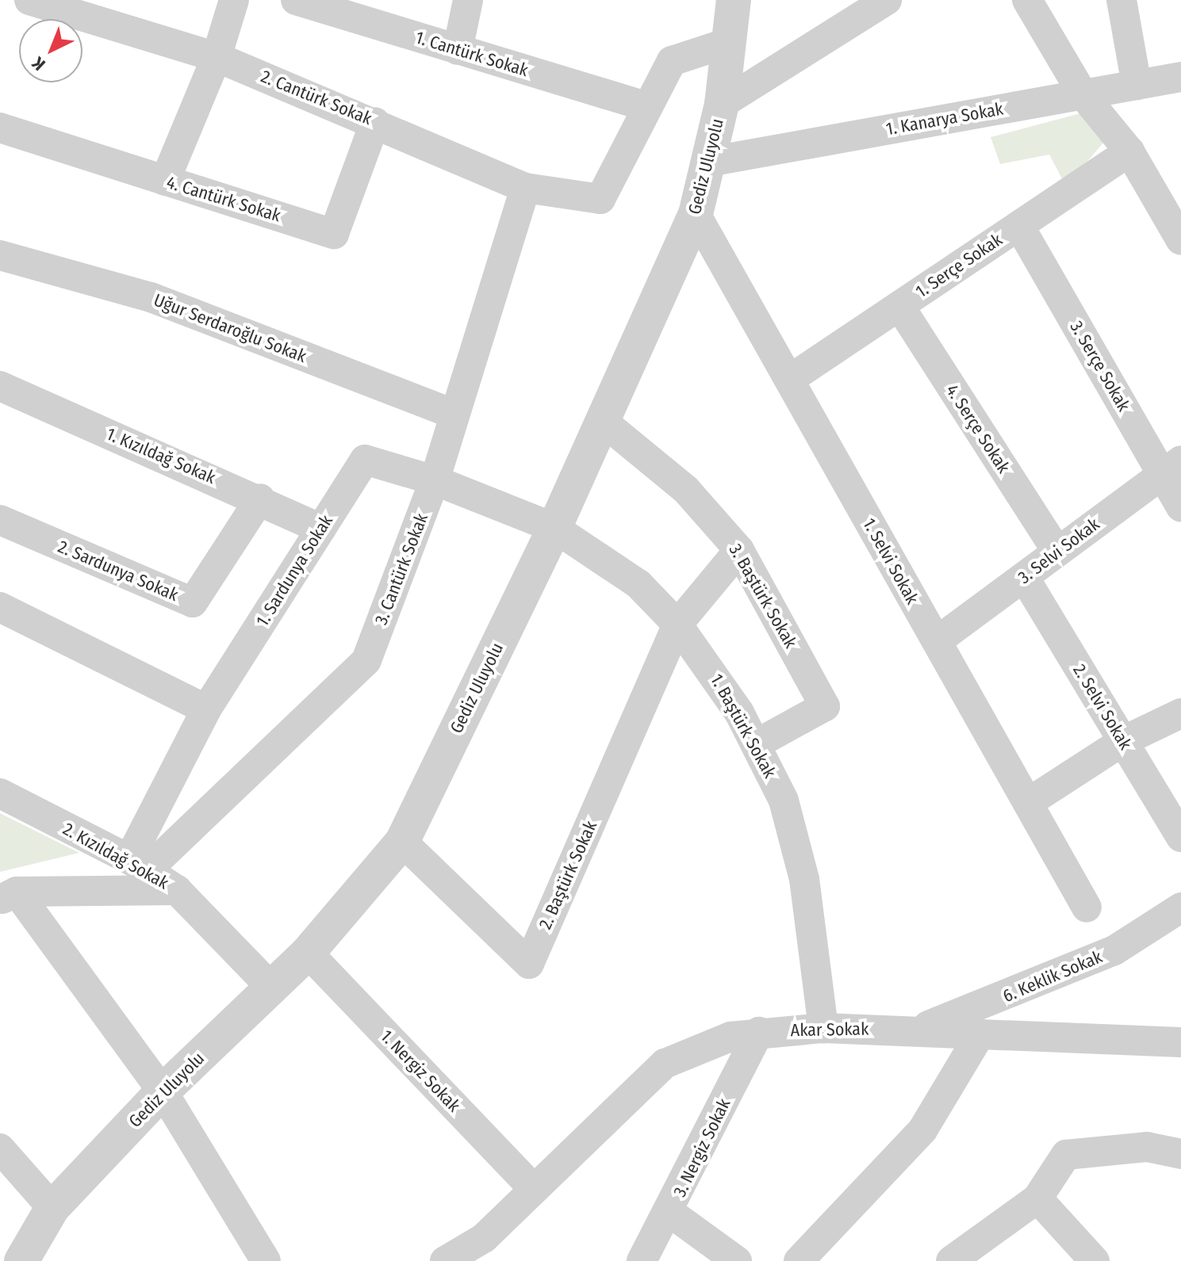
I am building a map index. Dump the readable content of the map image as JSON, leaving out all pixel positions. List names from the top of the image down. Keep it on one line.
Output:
{"streets":{"street":["1. Cantürk Sokak","2. Cantürk Sokak","1. Kanarya Sokak","Gediz Uluyolu","4. Cantürk Sokak","1. Serçe Sokak","Uğur Serdaroğlu Sokak","3. Serçe Sokak","4. Serçe Sokak","1. Kızıldağ Sokak","3. Selvi Sokak","1. Selvi Sokak","3. Cantürk Sokak","2. Sardunya Sokak","1. Sardunya Sokak","3. Baştürk Sokak","2. Selvi Sokak","1. Baştürk Sokak","2. Kızıldağ Sokak","2. Baştürk Sokak","6. Keklik Sokak","Akar Sokak","1. Nergiz Sokak","3. Nergiz Sokak"]},"crossings":[["1. Cantürk Sokak","2. Cantürk Sokak"],["2. Cantürk Sokak","4. Cantürk Sokak"],["2. Cantürk Sokak","3. Cantürk Sokak"],["1. Kanarya Sokak","Gediz Uluyolu"],["Gediz Uluyolu","1. Selvi Sokak"],["Gediz Uluyolu","1. Sardunya Sokak"],["Gediz Uluyolu","3. Baştürk Sokak"],["Gediz Uluyolu","1. Baştürk Sokak"],["Gediz Uluyolu","2. Kızıldağ Sokak"],["Gediz Uluyolu","2. Baştürk Sokak"],["Gediz Uluyolu","1. Nergiz Sokak"],["1. Serçe Sokak","3. Serçe Sokak"],["1. Serçe Sokak","4. Serçe Sokak"],["1. Serçe Sokak","1. Selvi Sokak"],["Uğur Serdaroğlu Sokak","3. Cantürk Sokak"],["3. Serçe Sokak","3. Selvi Sokak"],["4. Serçe Sokak","3. Selvi Sokak"],["1. Kızıldağ Sokak","2. Sardunya Sokak"],["1. Kızıldağ Sokak","1. Sardunya Sokak"],["3. Selvi Sokak","1. Selvi Sokak"],["3. Selvi Sokak","2. Selvi Sokak"],["3. Cantürk Sokak","1. Sardunya Sokak"],["3. Cantürk Sokak","2. Kızıldağ Sokak"],["1. Sardunya Sokak","1. Baştürk Sokak"],["1. Sardunya Sokak","2. Kızıldağ Sokak"],["3. Baştürk Sokak","1. Baştürk Sokak"],["1. Baştürk Sokak","2. Baştürk Sokak"],["1. Baştürk Sokak","Akar Sokak"],["6. Keklik Sokak","Akar Sokak"],["Akar Sokak","1. Nergiz Sokak"],["Akar Sokak","3. Nergiz Sokak"]],"north":"bottom left"}
